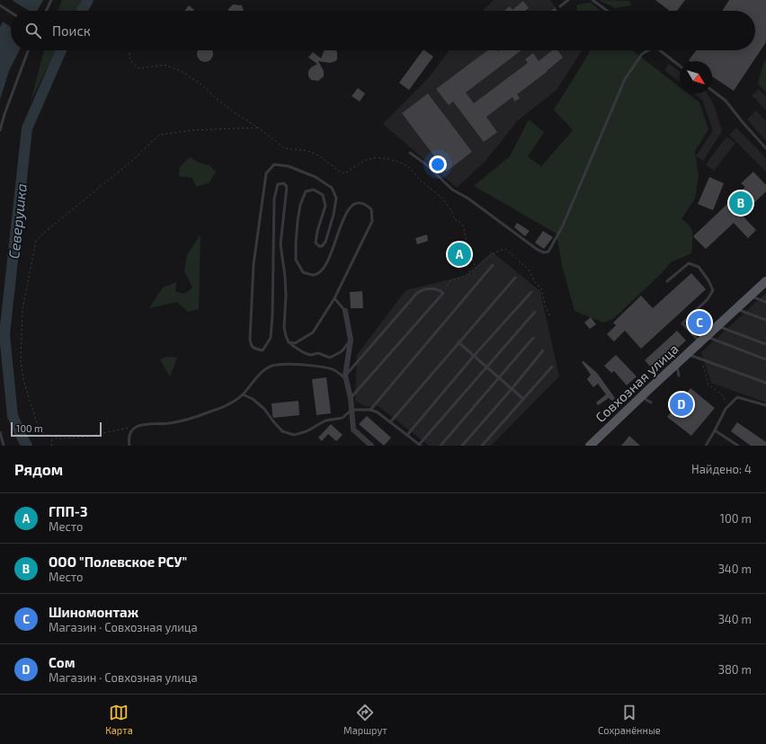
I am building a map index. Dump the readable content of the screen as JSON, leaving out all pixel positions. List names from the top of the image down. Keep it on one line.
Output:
{"streets":{"main road":["Совхозная улица"]},"water":["Северушка"],"scale_bar":"100 m","north":"bottom right","page":{"search":"Поиск","pins":["B","A","C","D"],"scale":"100 m","heading":["Рядом","Найдено: 4"],"list":[{"mark":"A","name":"ГПП-3","note":"Место","value":"100 m"},{"mark":"B","name":"ООО \"Полевское РСУ\"","note":"Место","value":"340 m"},{"mark":"C","name":"Шиномонтаж","note":"Магазин · Совхозная улица","value":"340 m"},{"mark":"D","name":"Сом","note":"Магазин · Совхозная улица","value":"380 m"}],"nav":["Карта","Маршрут","Сохранённые"]}}
